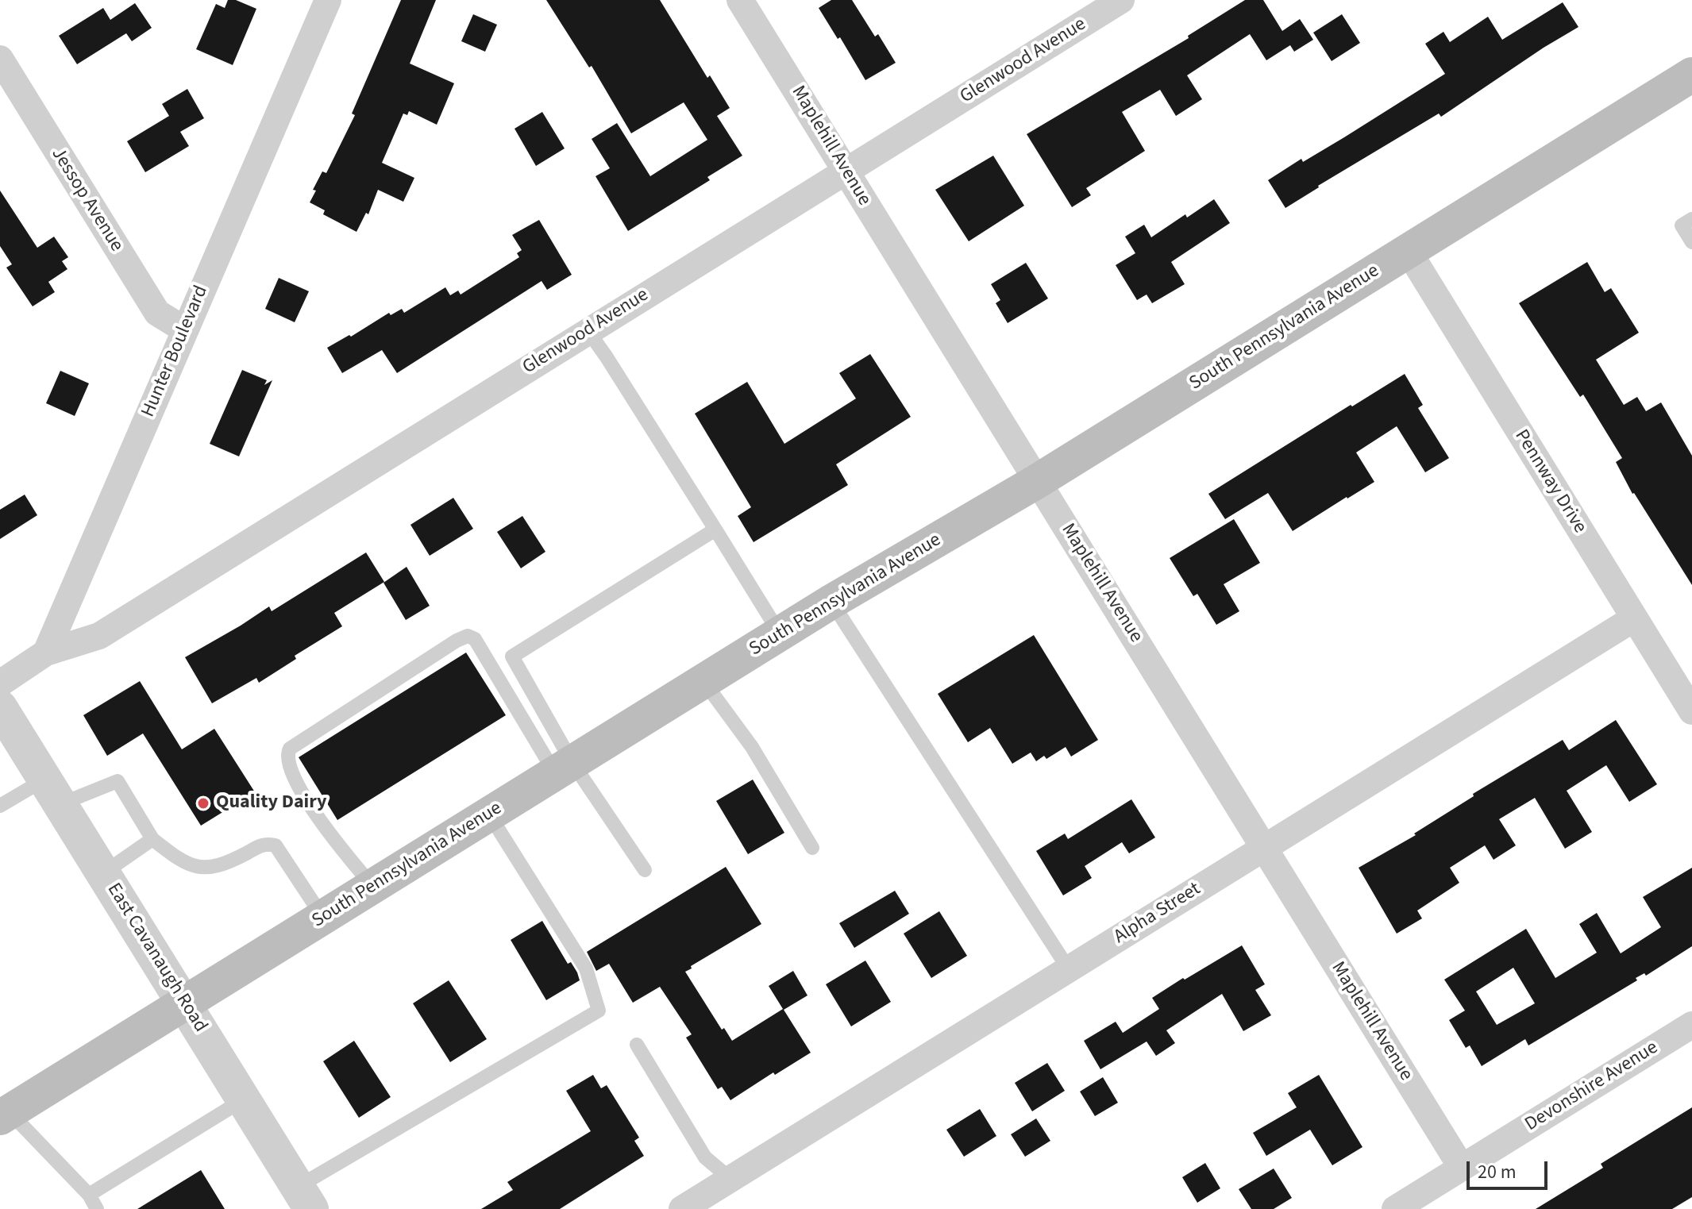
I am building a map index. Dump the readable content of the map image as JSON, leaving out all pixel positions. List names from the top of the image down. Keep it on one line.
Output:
{"streets":{"main road":["South Pennsylvania Avenue"],"street":["Glenwood Avenue","Maplehill Avenue","Jessop Avenue","Hunter Boulevard","Pennway Drive","Alpha Street","East Cavanaugh Road","Devonshire Avenue"]},"crossings":[["Glenwood Avenue","Maplehill Avenue"],["Glenwood Avenue","Hunter Boulevard"],["Maplehill Avenue","South Pennsylvania Avenue"],["Maplehill Avenue","Alpha Street"],["Maplehill Avenue","Devonshire Avenue"],["Jessop Avenue","Hunter Boulevard"],["South Pennsylvania Avenue","Pennway Drive"],["South Pennsylvania Avenue","East Cavanaugh Road"],["Pennway Drive","Alpha Street"]],"places":["Quality Dairy"],"scale_bar":"20 m"}
